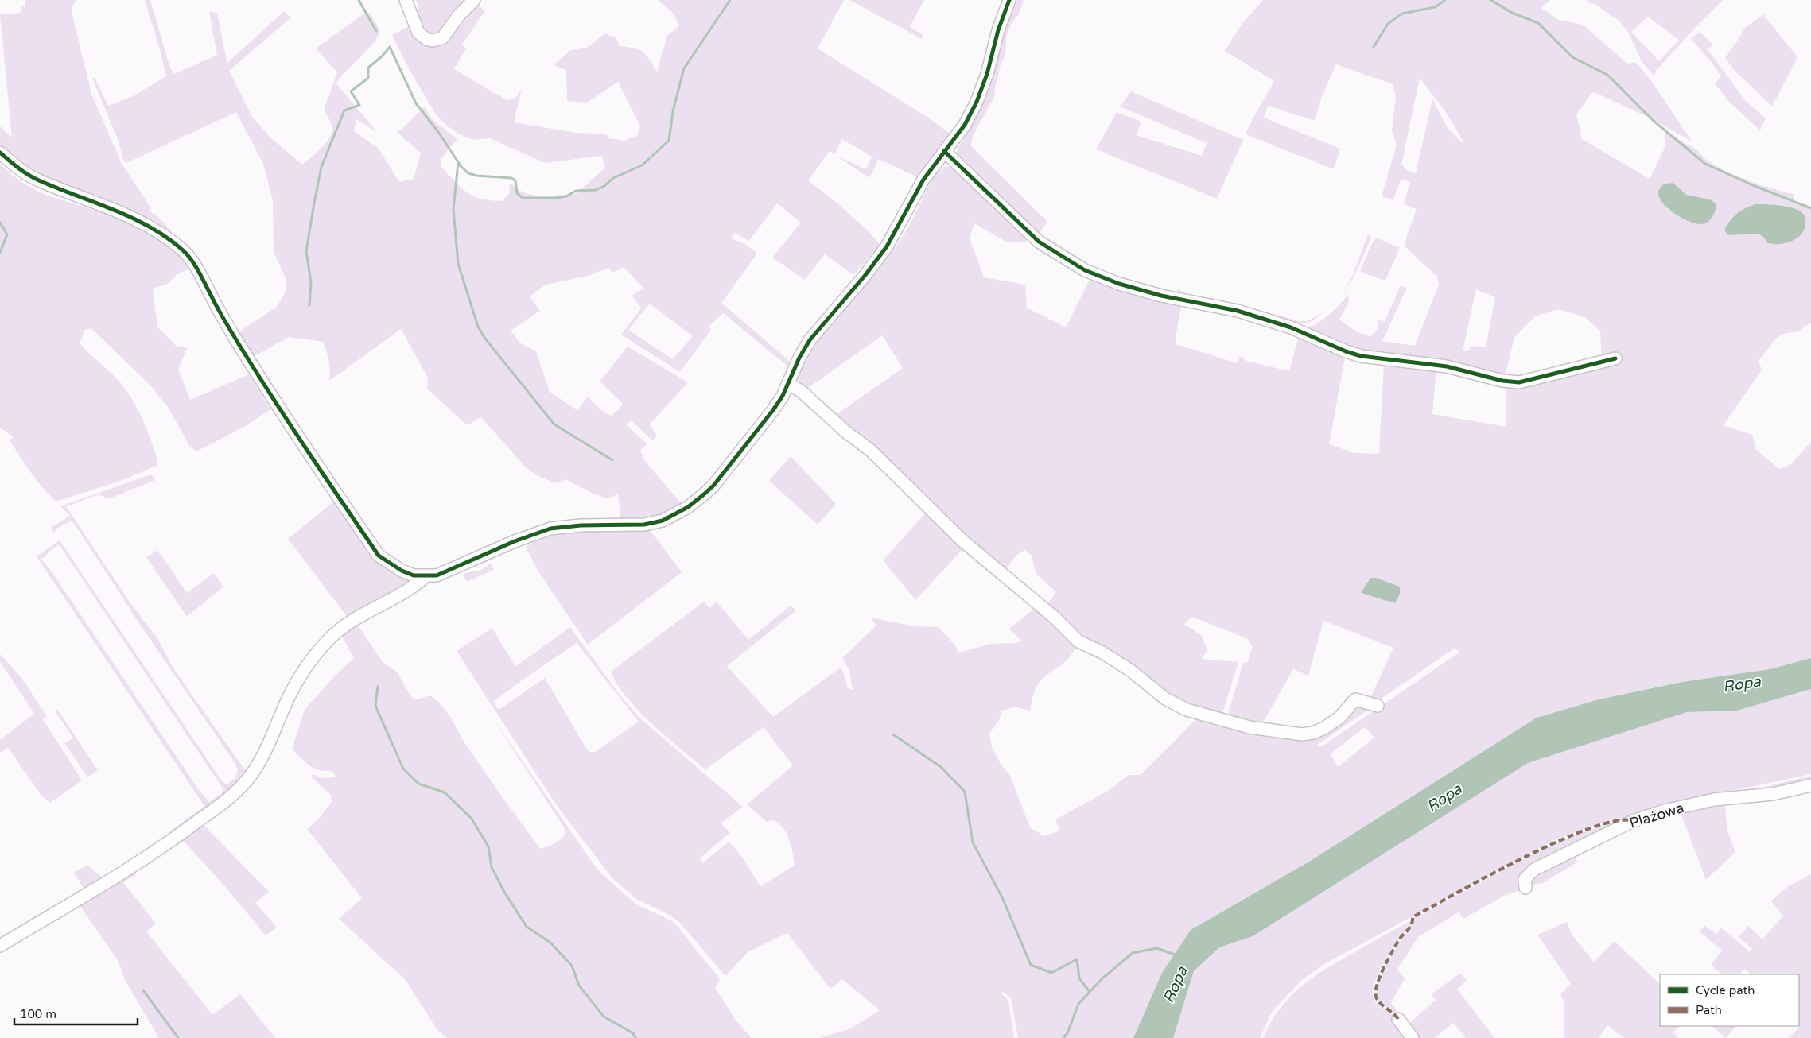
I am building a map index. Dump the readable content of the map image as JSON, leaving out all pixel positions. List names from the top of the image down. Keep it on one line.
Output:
{"streets":{"street":["Plażowa"]},"water":["Ropa"],"legend":["Cycle path","Path"],"scale_bar":"100 m"}
